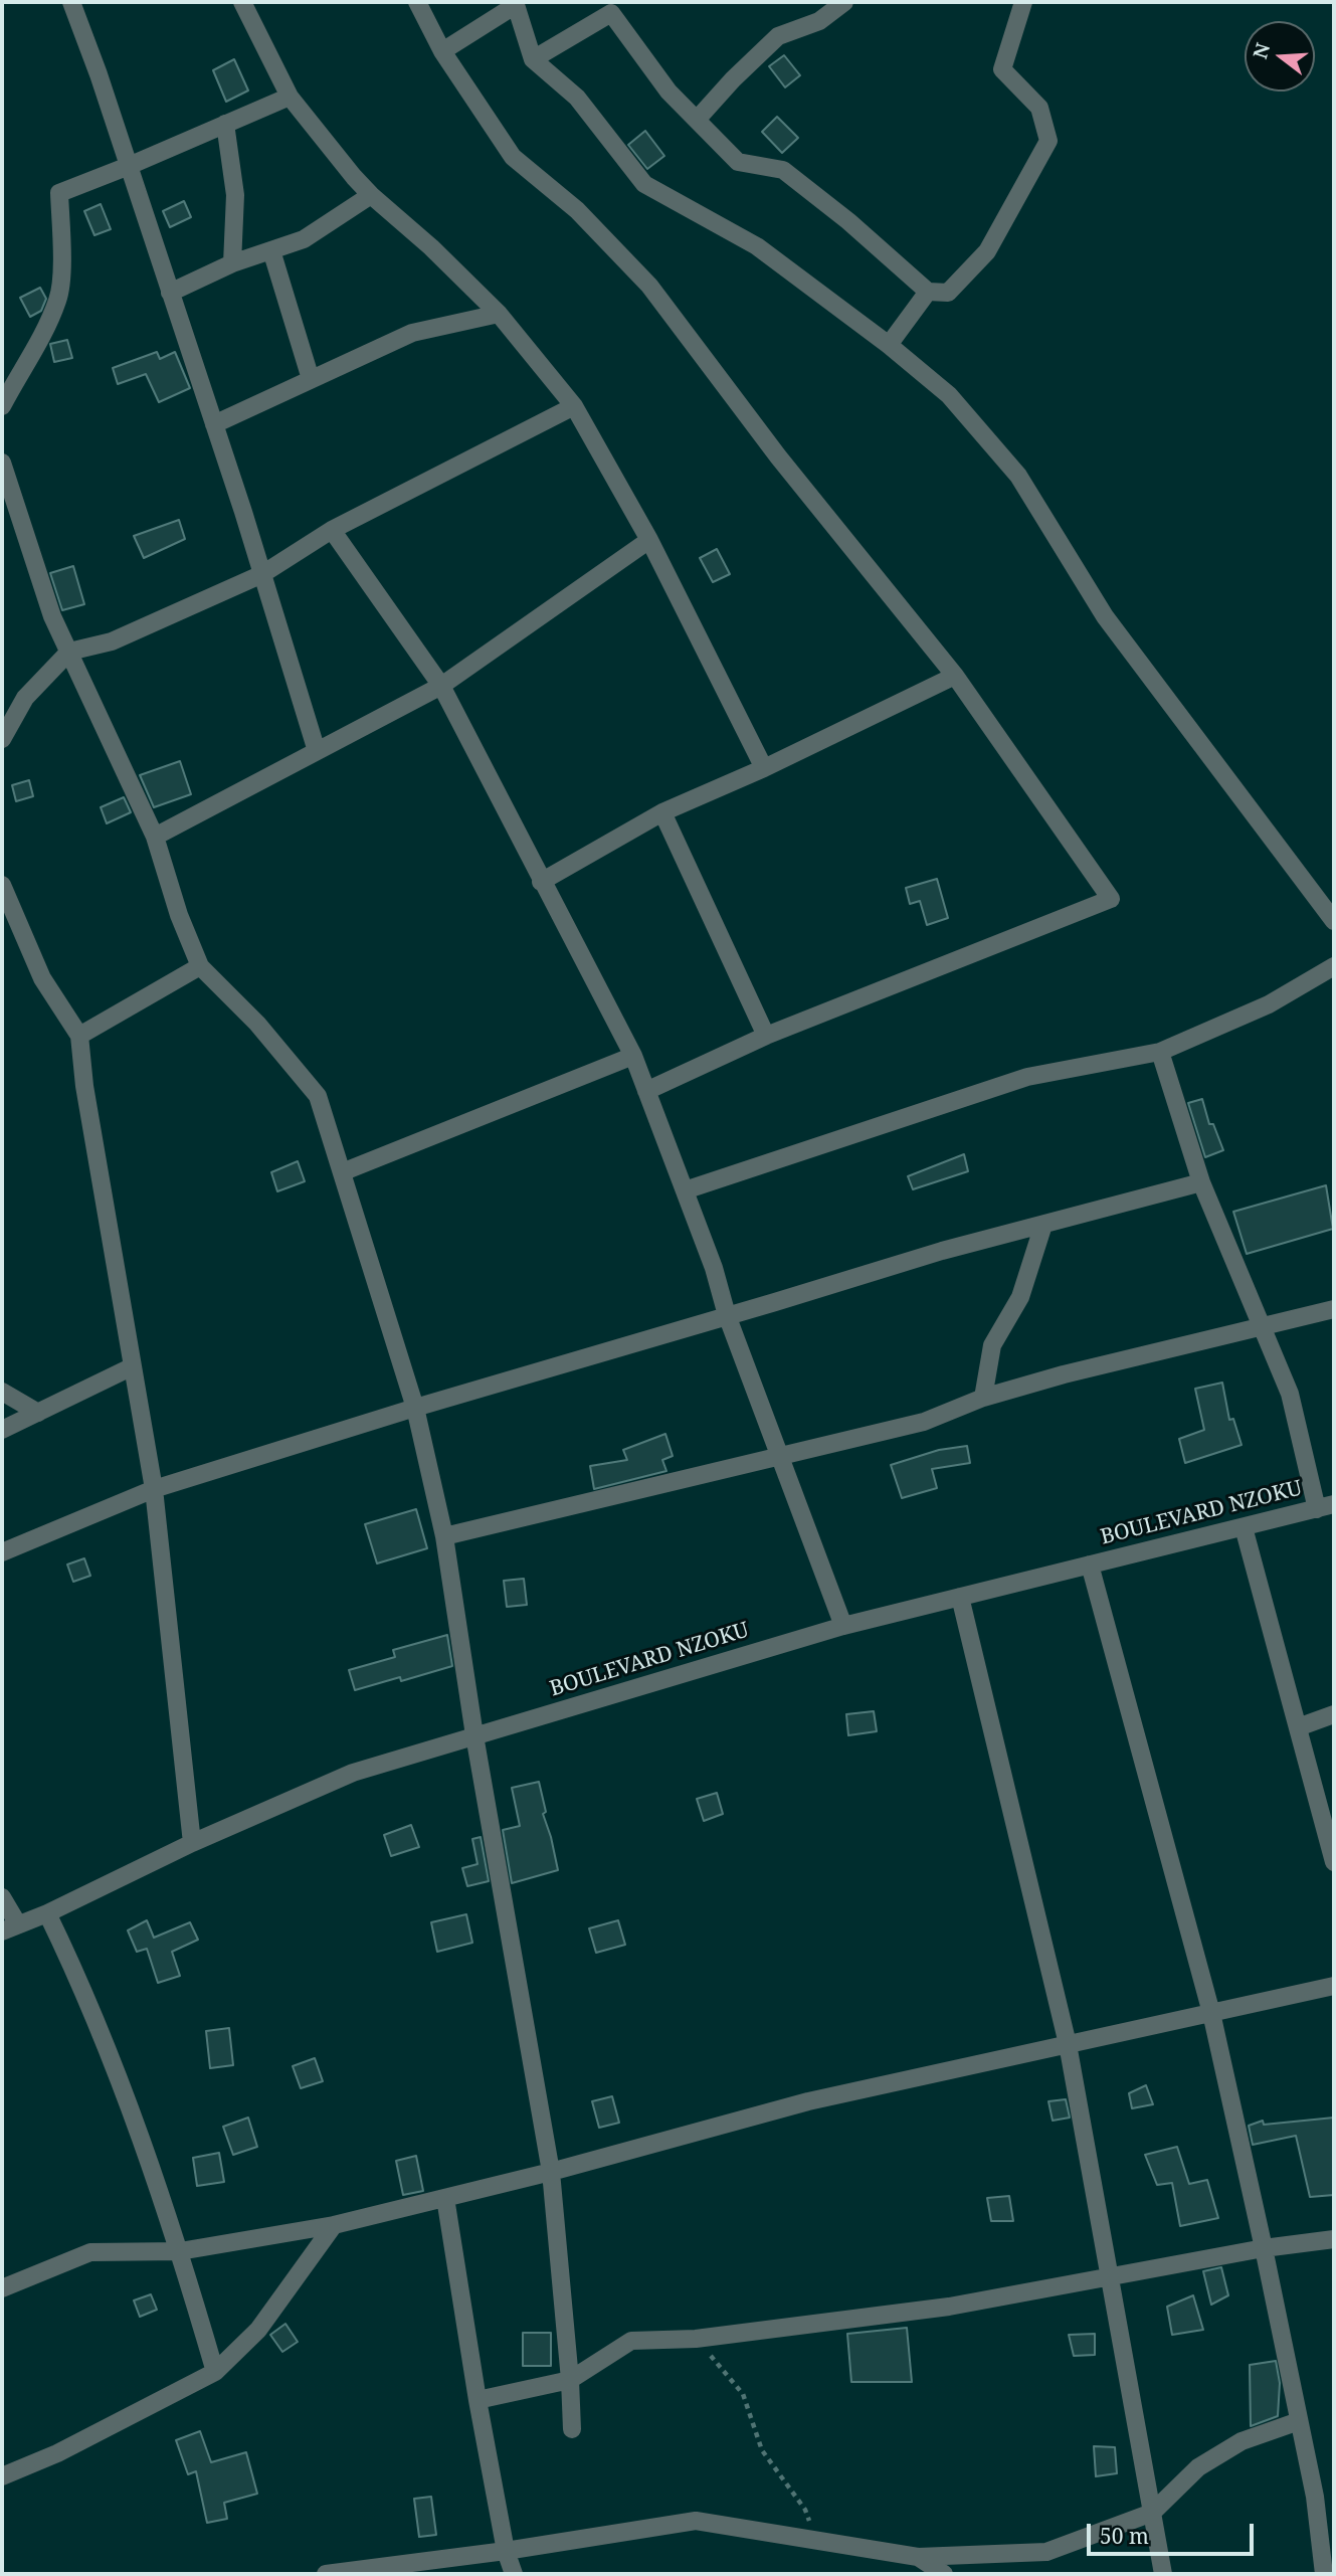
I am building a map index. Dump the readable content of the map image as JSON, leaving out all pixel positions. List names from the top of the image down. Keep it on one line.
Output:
{"streets":{"street":["BOULEVARD NZOKU"]},"scale_bar":"50 m","north":"left"}
